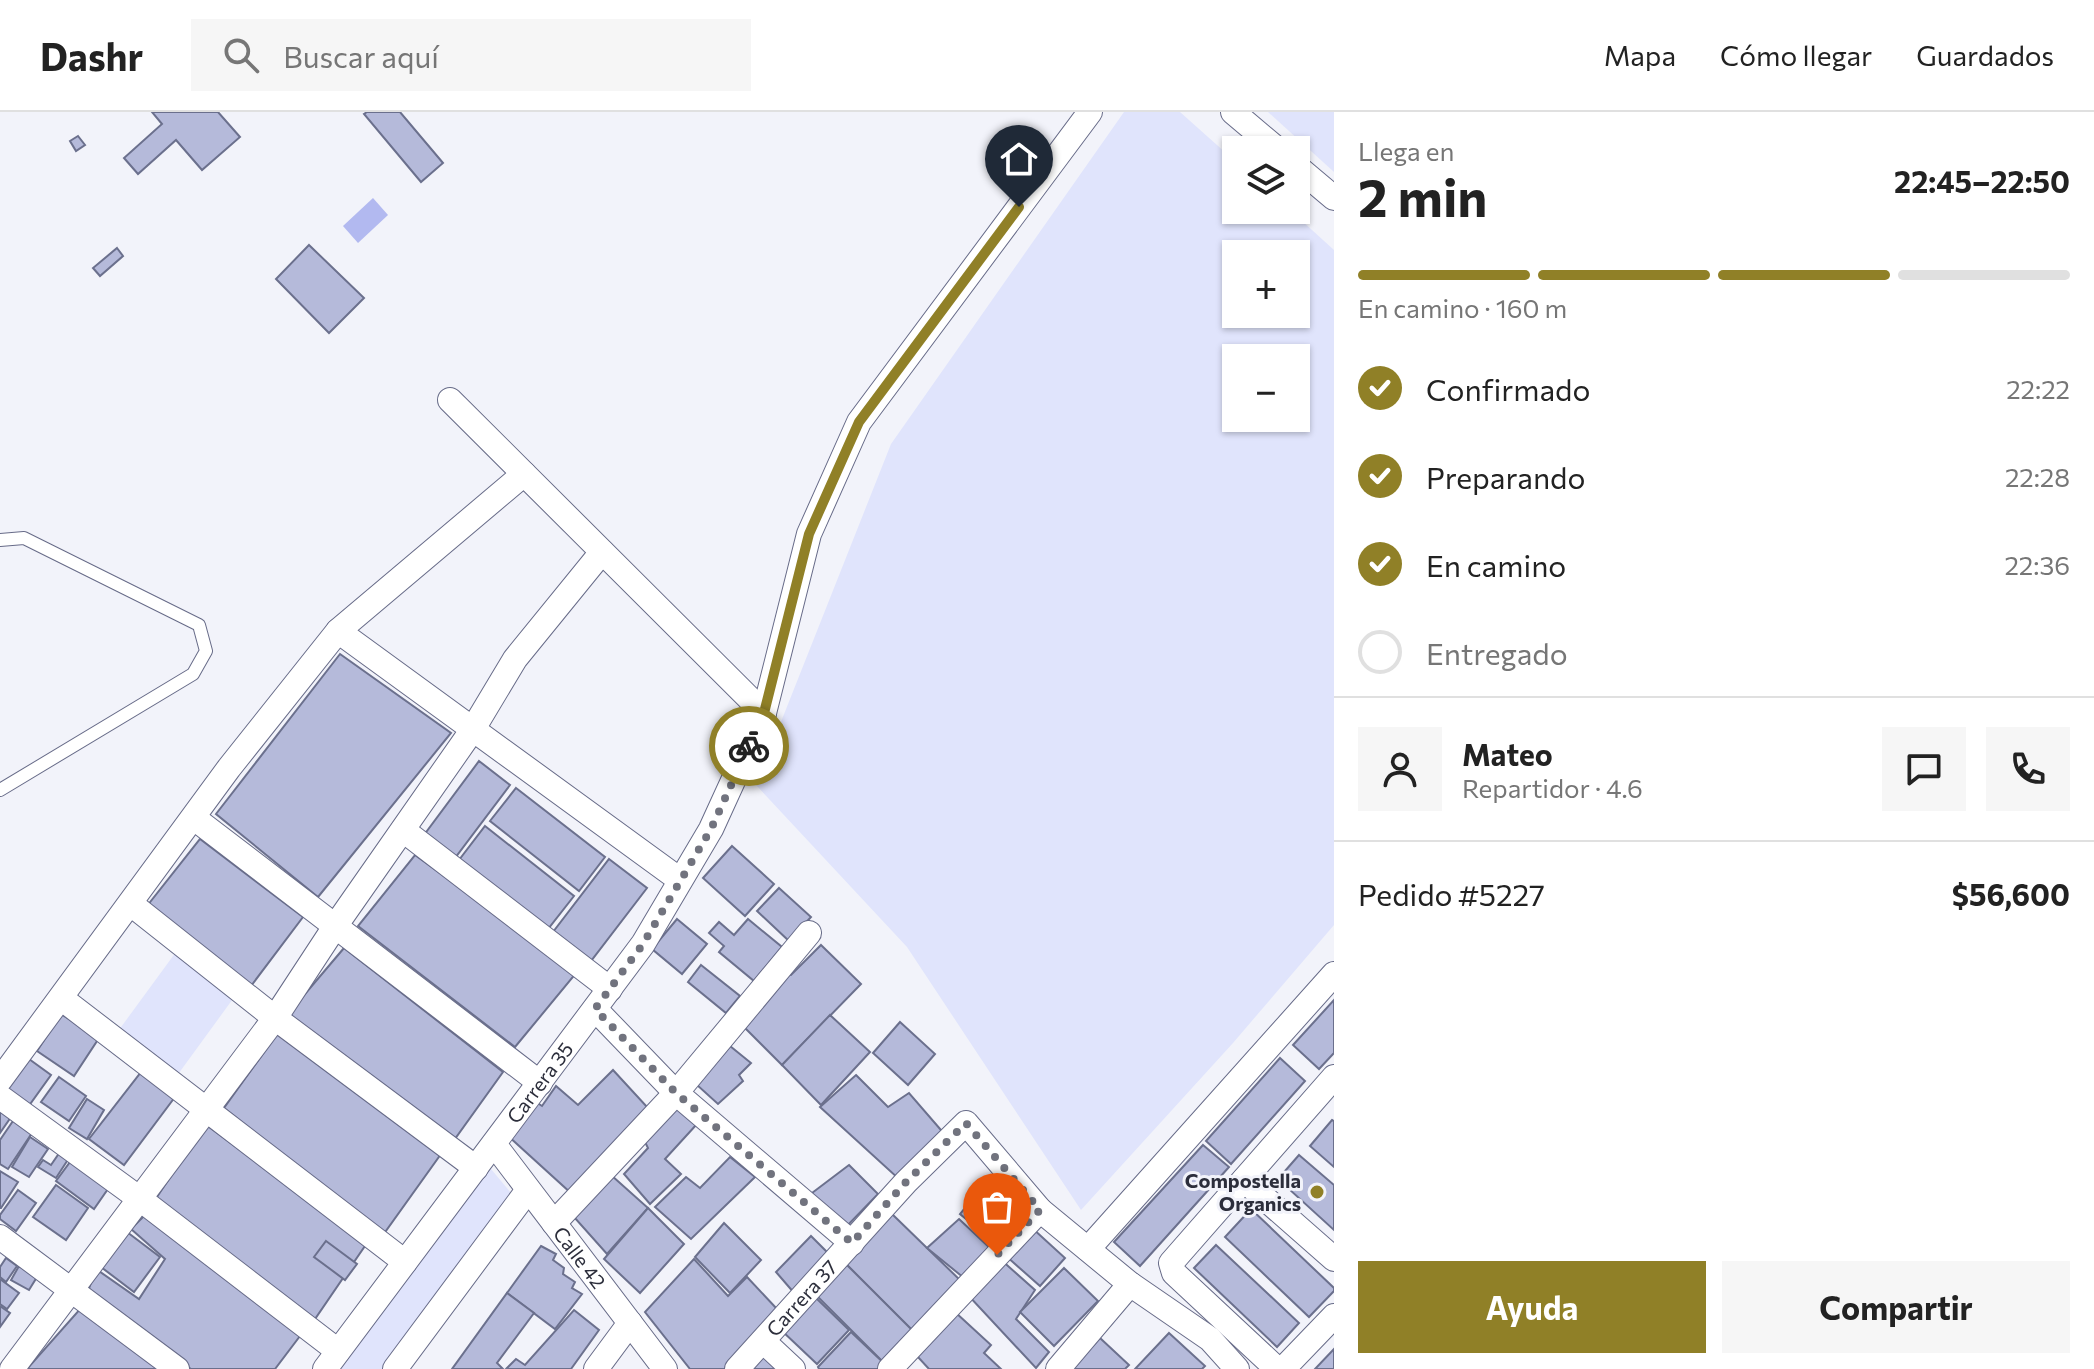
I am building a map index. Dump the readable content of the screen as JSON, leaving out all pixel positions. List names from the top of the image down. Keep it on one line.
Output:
{"streets":{"street":["Carrera 35","Calle 42","Carrera 37"]},"crossings":[["Carrera 35","Calle 42"]],"places":["Compostella Organics"],"page":{"header":"Dashr","search":"Buscar aquí","nav":["Mapa","Cómo llegar","Guardados"],"heading":["2 min","Llega en","22:45–22:50"],"panel":["Mateo","Repartidor · 4.6","Pedido #5227","$56,600"],"map_buttons":["+","−"],"bar":"En camino · 160 m","list":[["Confirmado","22:22"],["Preparando","22:28"],["En camino","22:36"],"Entregado"],"buttons":["Ayuda","Compartir"]}}
